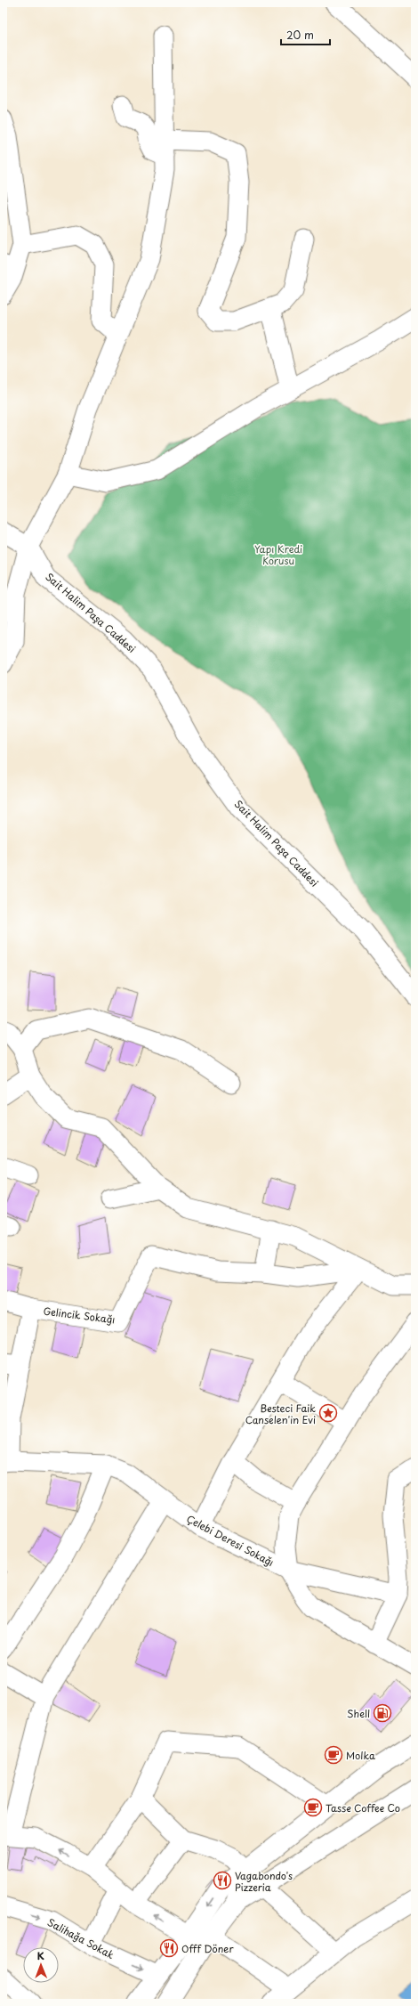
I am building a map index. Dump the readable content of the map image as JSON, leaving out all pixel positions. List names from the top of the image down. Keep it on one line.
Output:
{"streets":{"street":["Sait Halim Paşa Caddesi","Gelincik Sokağı","Çelebi Deresi Sokağı","Salihağa Sokak"]},"parks":["Yapı Kredi Korusu"],"places":{"place":["Besteci Faik Canselen'in Evi"],"fuel station":["Shell"],"cafe":["Molka","Tasse Coffee Co"],"restaurant":["Vagabondo's Pizzeria","Offf Döner"]},"scale_bar":"20 m","north":"top"}
